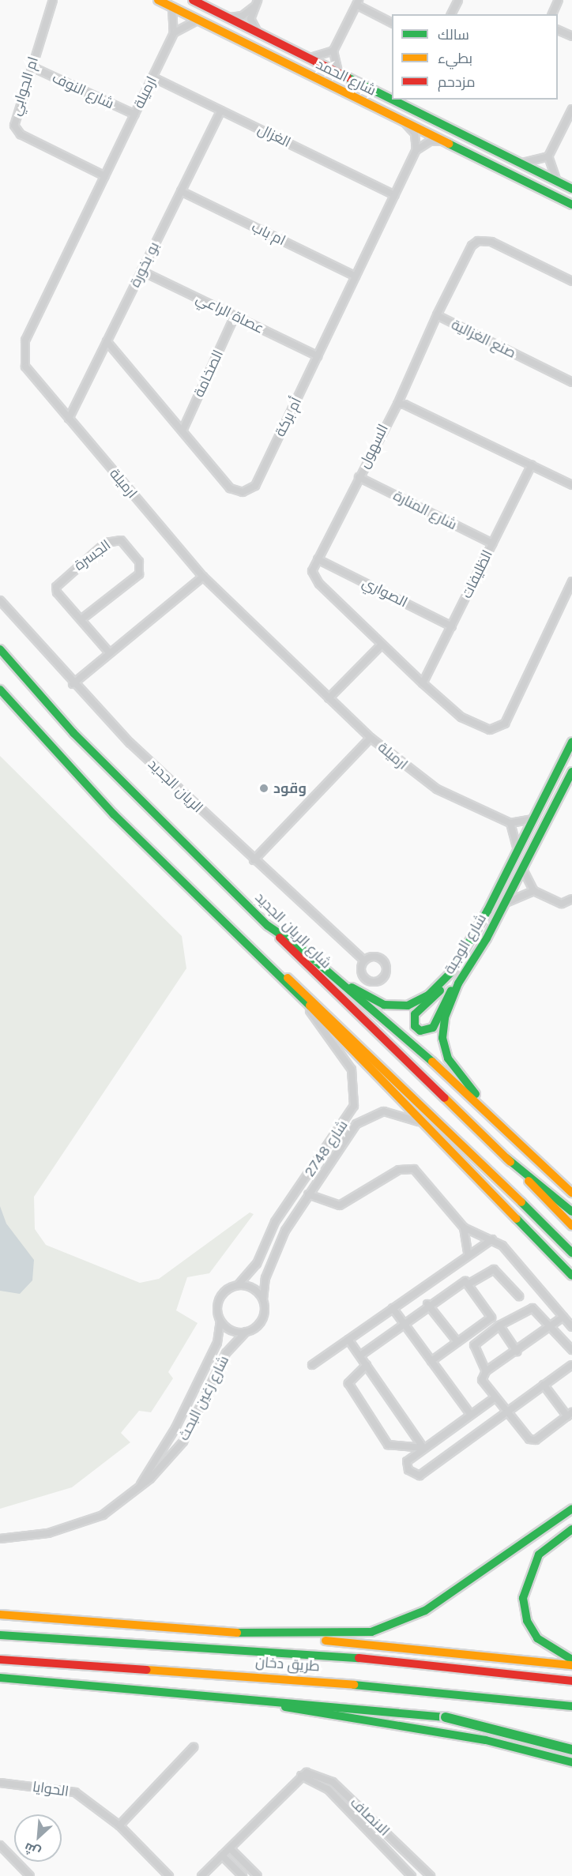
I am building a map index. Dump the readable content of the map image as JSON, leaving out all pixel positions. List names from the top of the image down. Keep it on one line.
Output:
{"streets":{"main road":["شارع الحمد","شارع الريان الجديد","شارع الوجبة","طريق دخان"],"street":["ام الجوابي","شارع النوف","ارميلة","الغزال","ام باب","بو بخورة","عصاة الراعي","صنع الغزالية","الصخامة","أم بركة","السهول","شارع المنارة","الجسرة","الظليفات","الصواري","الريان الجديد","شارع 2748","شارع زغين البحث","الحوايا","الانصاف"]},"crossings":[["شارع الحمد","ارميلة"],["ام الجوابي","شارع النوف"],["ام الجوابي","ارميلة"],["شارع النوف","ارميلة"],["ارميلة","الغزال"],["ارميلة","بو بخورة"],["الغزال","بو بخورة"],["الغزال","أم بركة"],["ام باب","بو بخورة"],["ام باب","أم بركة"],["بو بخورة","عصاة الراعي"],["بو بخورة","أم بركة"],["عصاة الراعي","الصخامة"],["عصاة الراعي","أم بركة"],["صنع الغزالية","السهول"],["الصخامة","أم بركة"],["السهول","شارع المنارة"],["السهول","الظليفات"],["السهول","الصواري"],["شارع المنارة","الظليفات"],["الظليفات","الصواري"],["شارع 2748","شارع زغين البحث"]],"places":["وقود"],"legend":["سالك","بطيء","مزدحم"],"north":"bottom left"}
